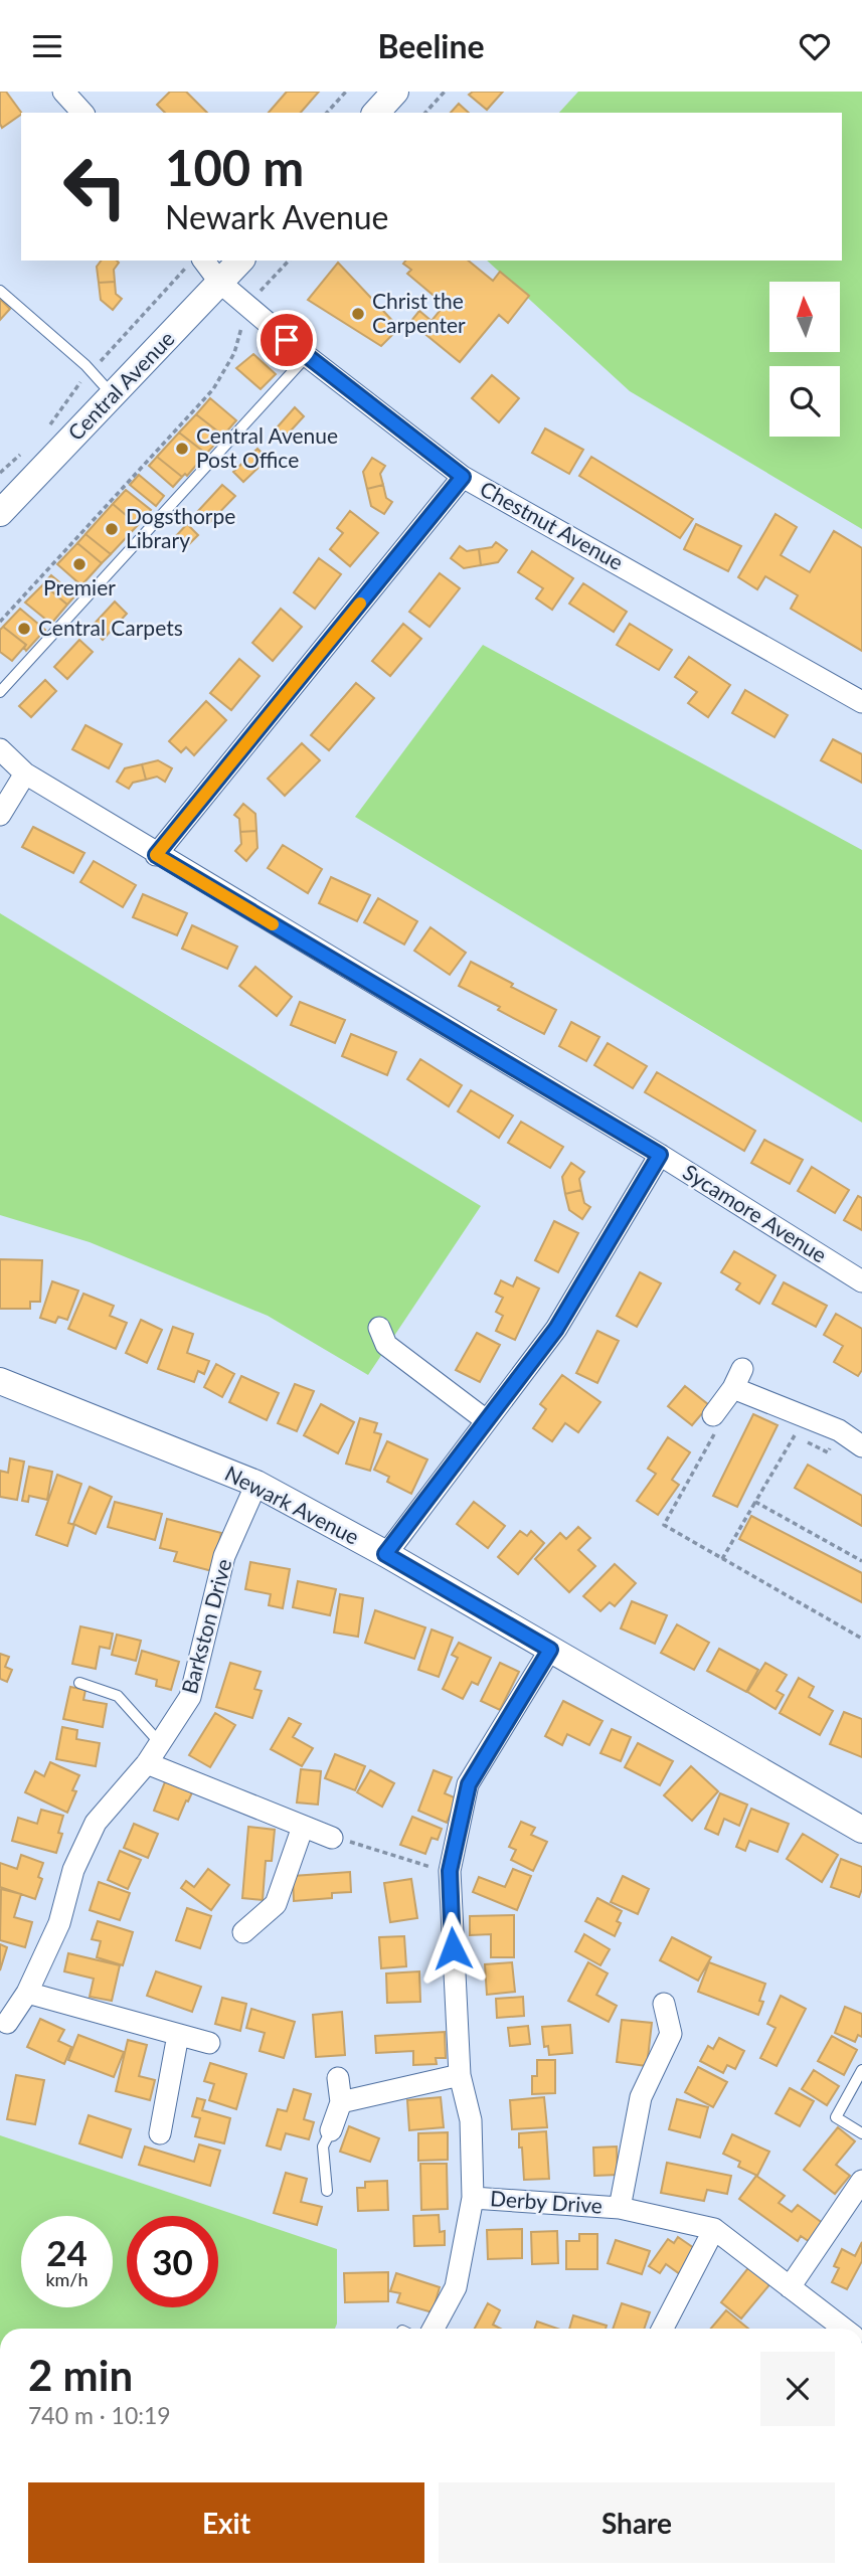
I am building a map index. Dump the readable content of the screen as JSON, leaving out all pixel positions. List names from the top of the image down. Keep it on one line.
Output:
{"streets":{"street":["Central Avenue","Chestnut Avenue","Sycamore Avenue","Newark Avenue","Barkston Drive","Derby Drive"]},"crossings":[["Central Avenue","Chestnut Avenue"],["Newark Avenue","Barkston Drive"]],"places":["Christ the Carpenter","Central Avenue Post Office","Dogsthorpe Library","Premier","Central Carpets"],"north":"top","page":{"header":"Beeline","turn":["100 m","Newark Avenue"],"speed":"24 km/h","limit":"30","heading":["2 min","740 m · 10:19"],"buttons":["Exit","Share"]}}
